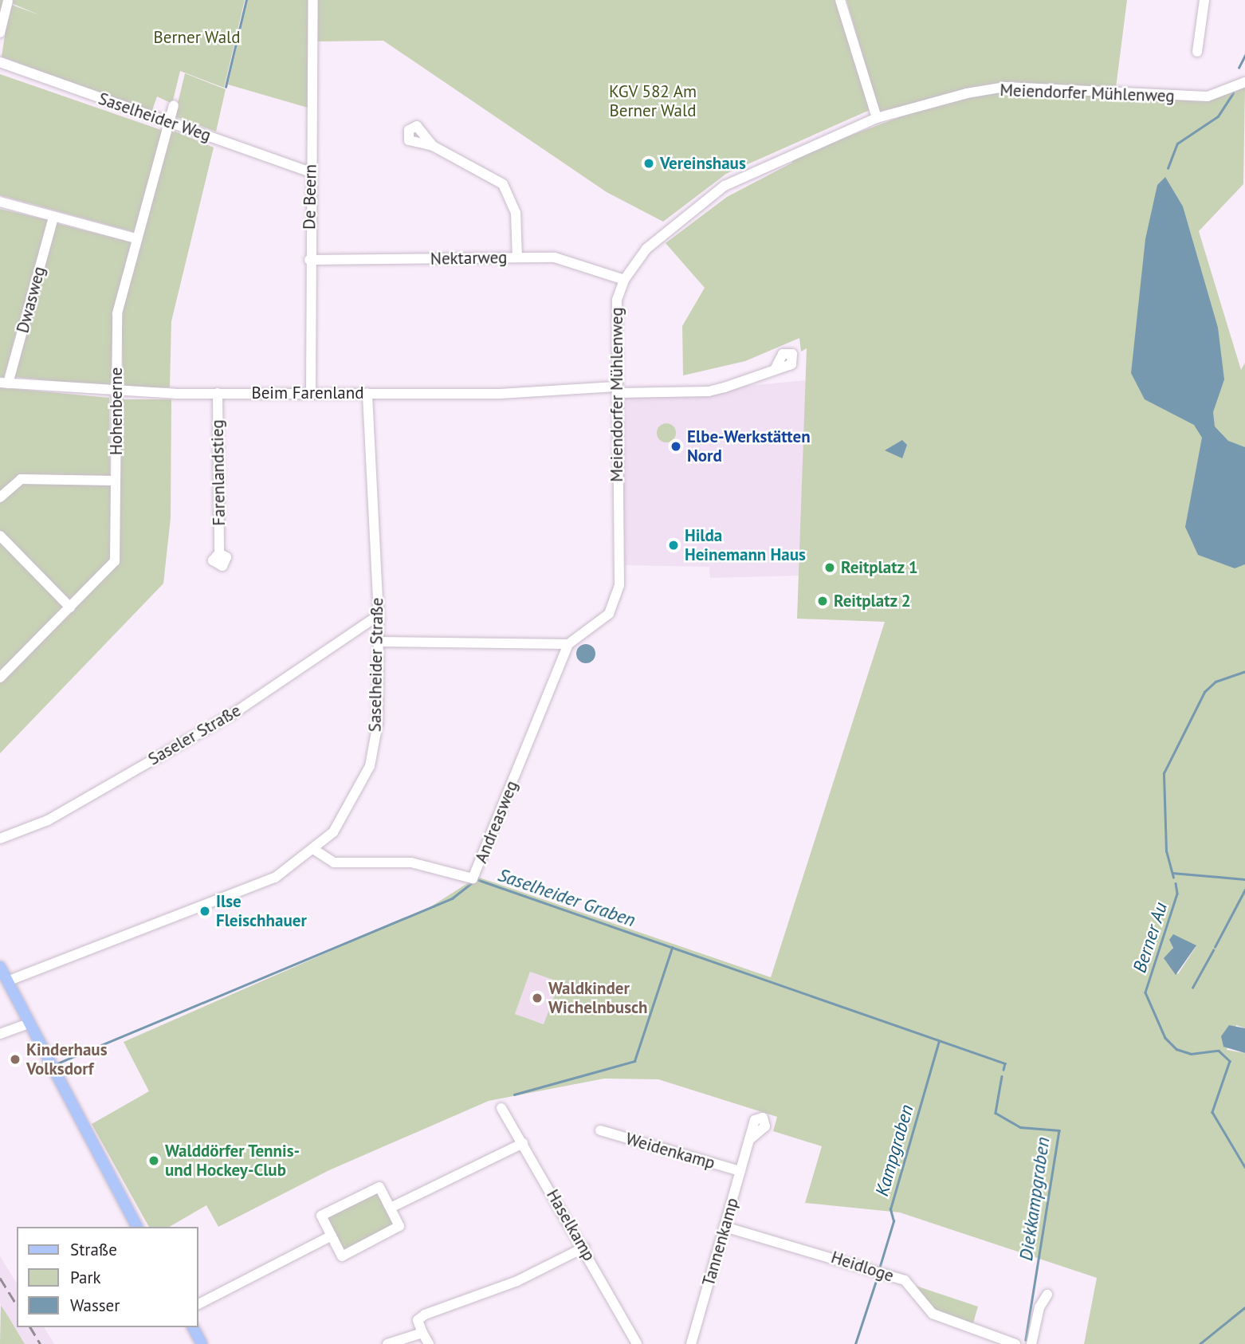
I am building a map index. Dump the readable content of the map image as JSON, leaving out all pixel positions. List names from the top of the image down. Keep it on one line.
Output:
{"streets":{"street":["Meiendorfer Mühlenweg","Saselheider Weg","De Beern","Nektarweg","Dwasweg","Beim Farenland","Hohenberne","Farenlandstieg","Saselheider Straße","Saseler Straße","Andreasweg","Weidenkamp","Haselkamp","Tannenkamp","Heidloge"]},"crossings":[["Meiendorfer Mühlenweg","Nektarweg"],["Meiendorfer Mühlenweg","Beim Farenland"],["Meiendorfer Mühlenweg","Andreasweg"],["Saselheider Weg","De Beern"],["Saselheider Weg","Hohenberne"],["De Beern","Nektarweg"],["De Beern","Beim Farenland"],["Dwasweg","Beim Farenland"],["Beim Farenland","Hohenberne"],["Beim Farenland","Farenlandstieg"],["Beim Farenland","Saselheider Straße"],["Saselheider Straße","Saseler Straße"],["Saselheider Straße","Andreasweg"],["Weidenkamp","Tannenkamp"],["Tannenkamp","Heidloge"]],"water":["Saselheider Graben","Berner Au","Kampgraben","Diekkampgraben"],"parks":["Berner Wald","KGV 582 Am Berner Wald"],"places":["Vereinshaus","Elbe-Werkstätten Nord","Hilda Heinemann Haus","Reitplatz 1","Reitplatz 2","Ilse Fleischhauer","Waldkinder Wichelnbusch","Kinderhaus Volksdorf","Walddörfer Tennis- und Hockey-Club"],"legend":["Straße","Park","Wasser"]}
